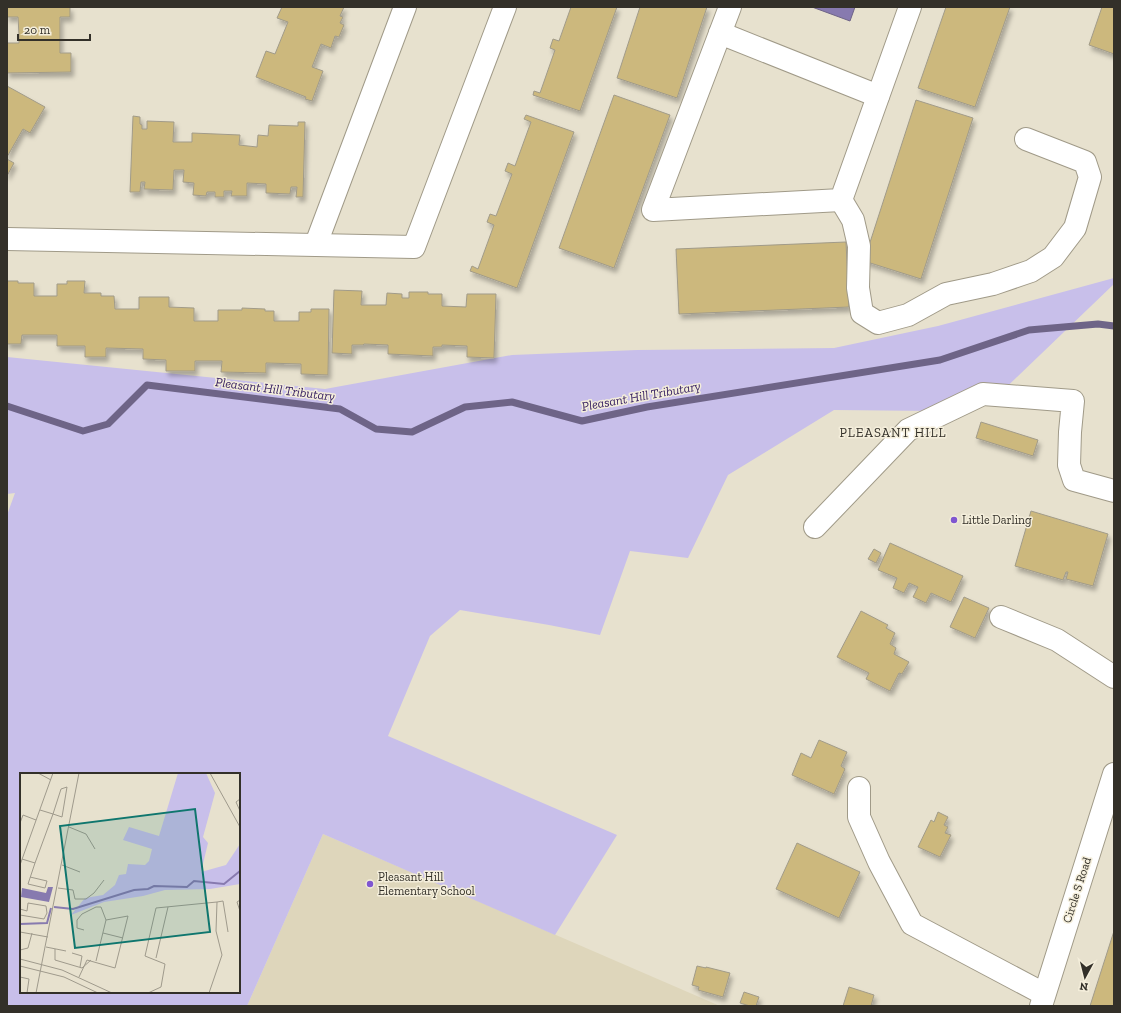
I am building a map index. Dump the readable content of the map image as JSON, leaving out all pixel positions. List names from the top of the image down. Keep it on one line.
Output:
{"streets":{"street":["Circle S Road"]},"districts":["PLEASANT HILL"],"water":["Pleasant Hill Tributary"],"places":["Little Darling","Pleasant Hill Elementary School"],"scale_bar":"20 m","north":"bottom"}
